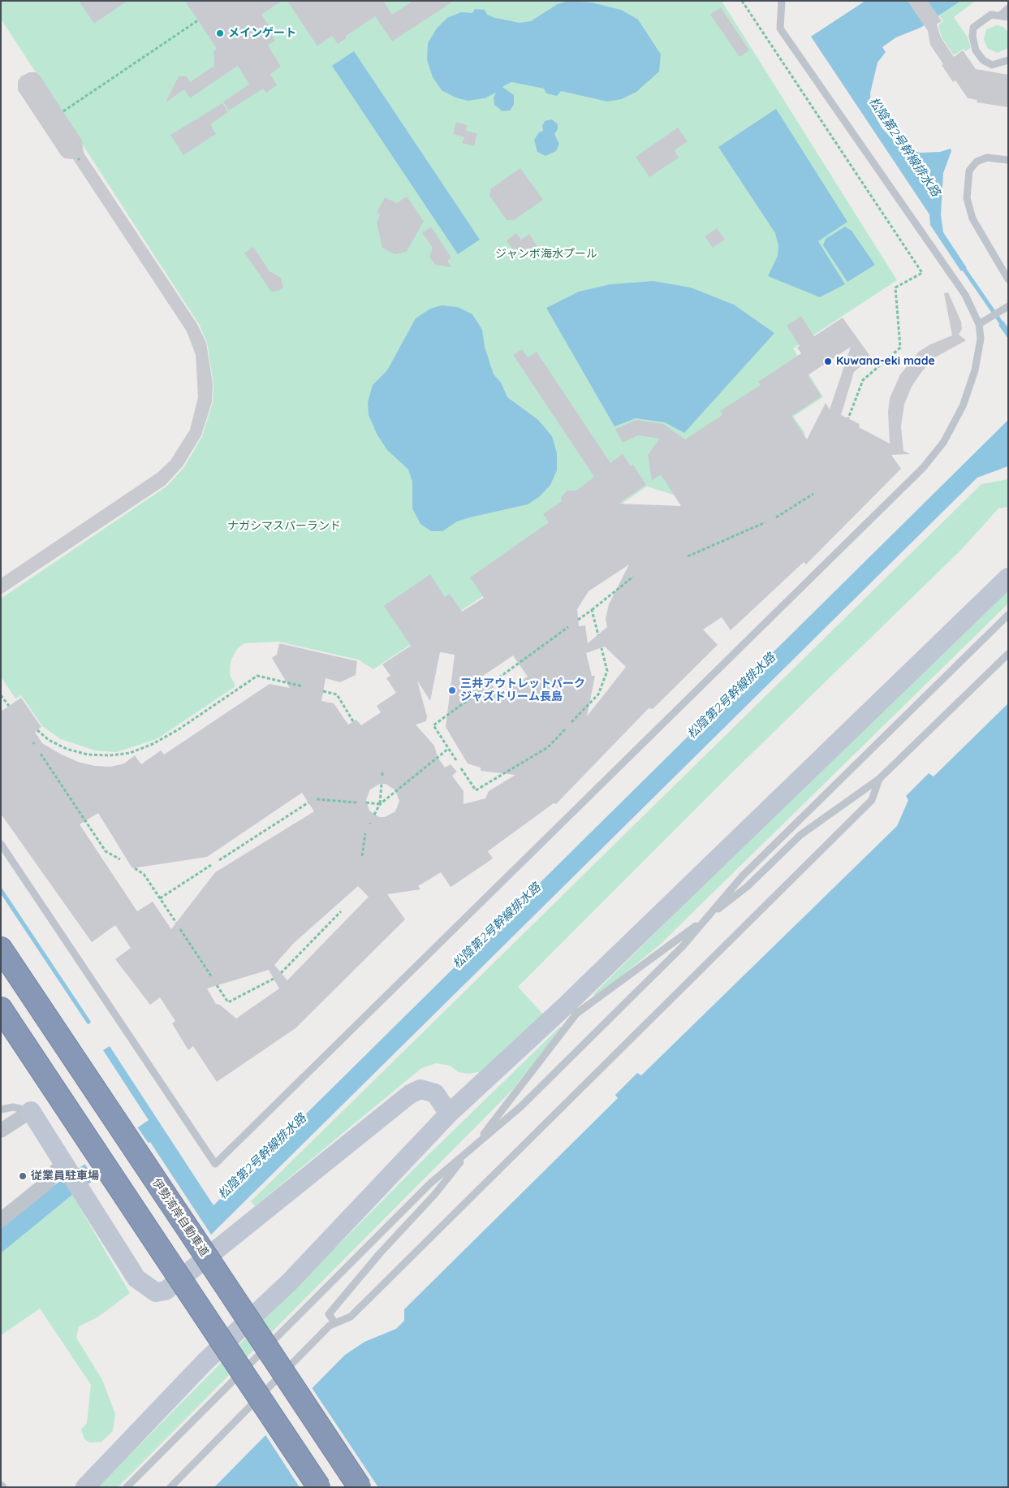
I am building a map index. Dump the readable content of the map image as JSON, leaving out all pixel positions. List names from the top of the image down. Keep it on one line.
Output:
{"streets":{"highway":["伊勢湾岸自動車道"]},"water":["松陰第2号幹線排水路"],"parks":["ジャンボ海水プール","ナガシマスパーランド"],"places":["メインゲート","Kuwana-eki made","三井アウトレットパーク ジャズドリーム長島","従業員駐車場"]}
